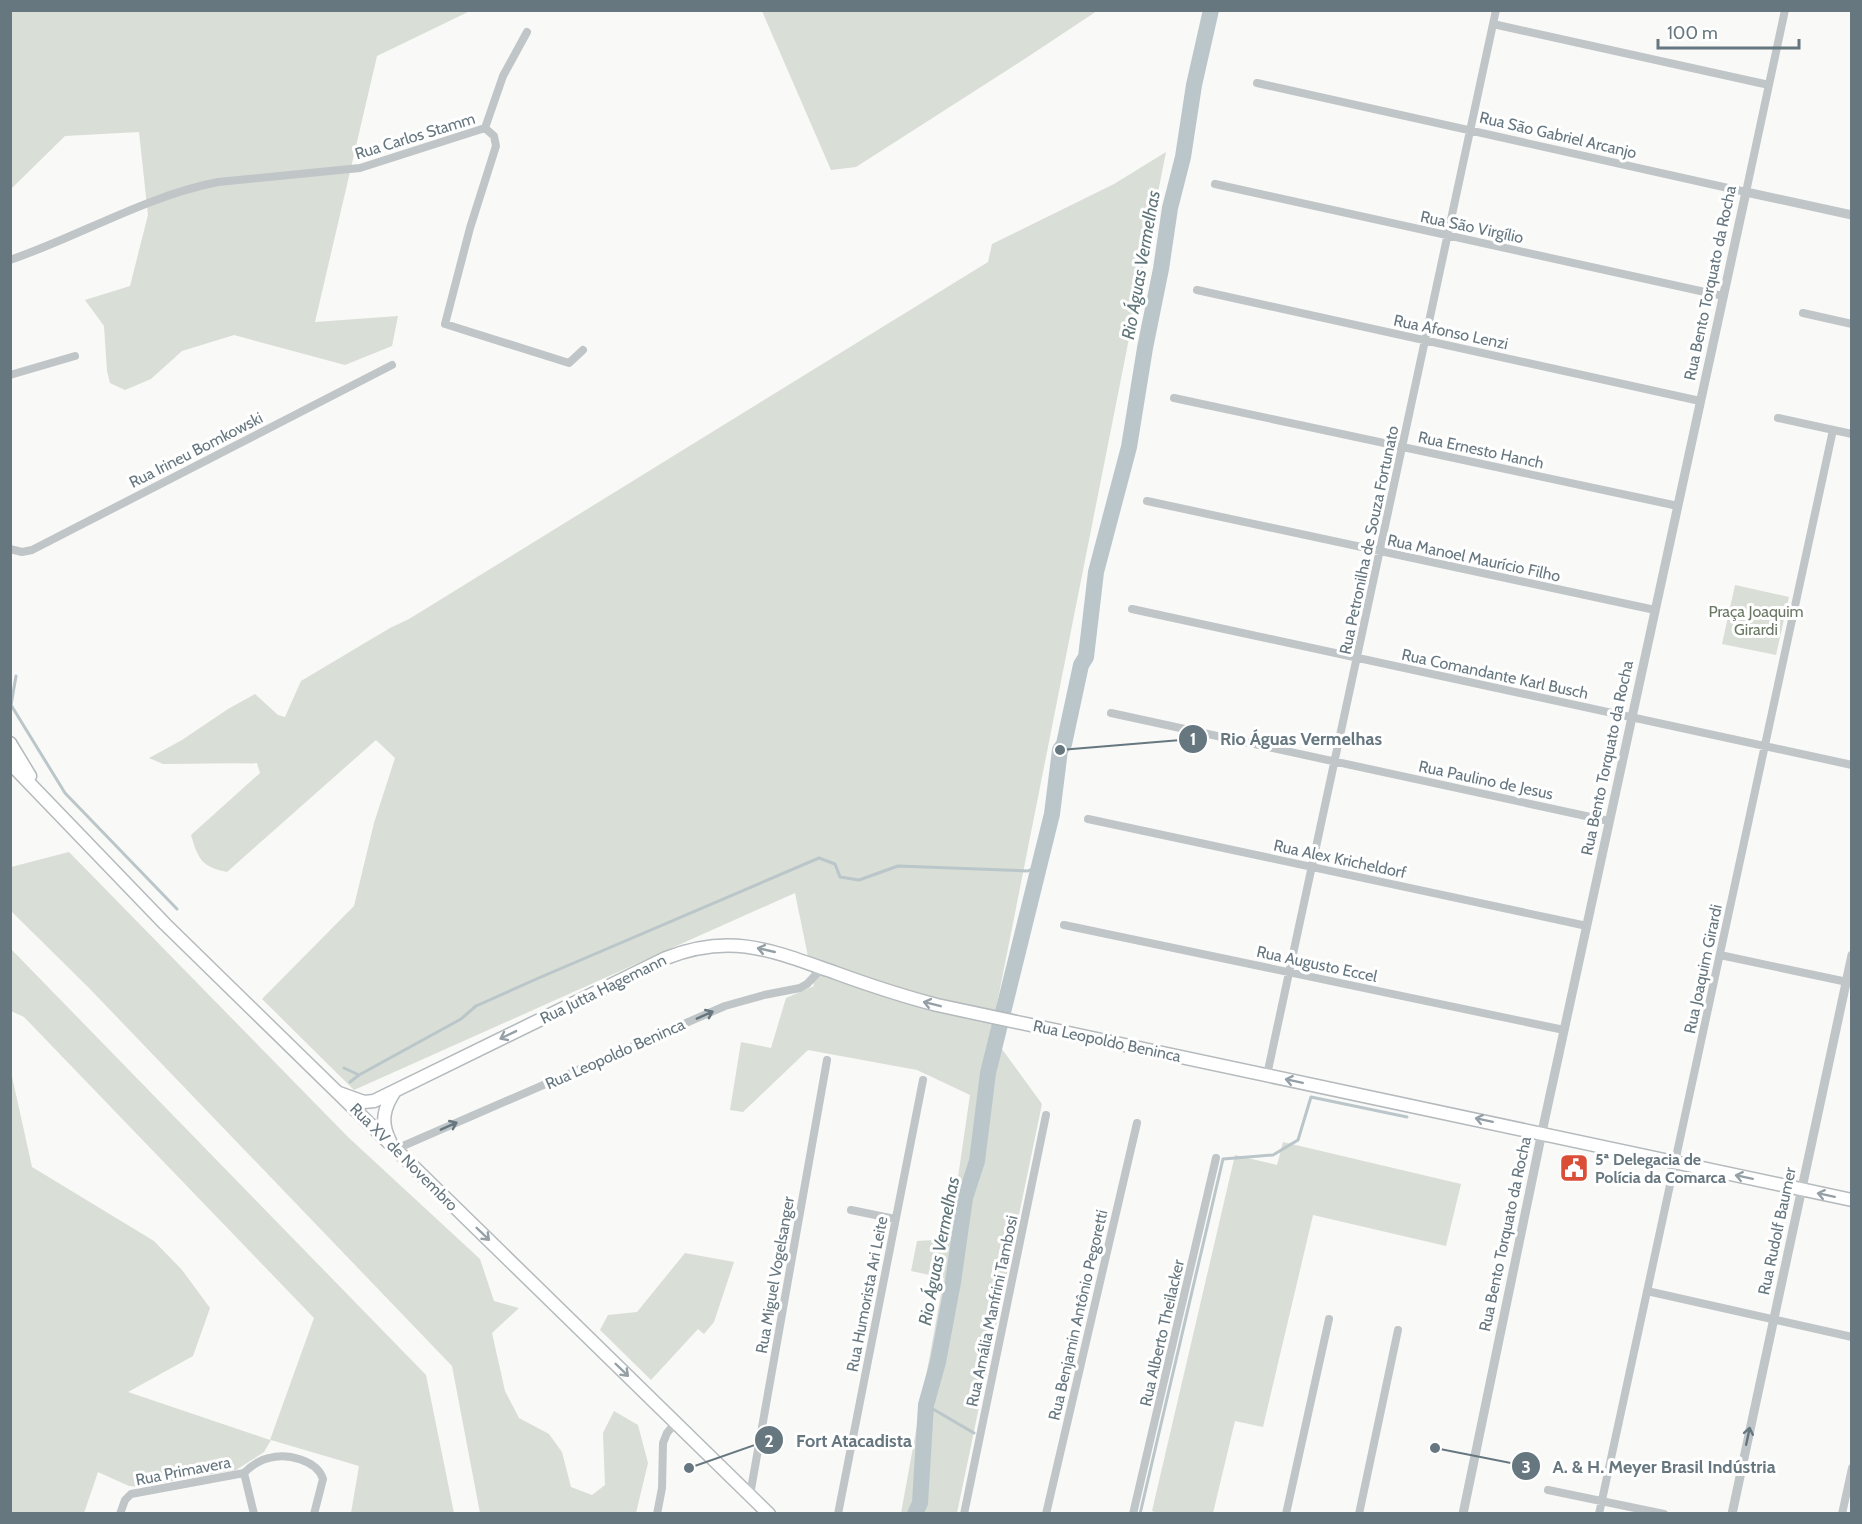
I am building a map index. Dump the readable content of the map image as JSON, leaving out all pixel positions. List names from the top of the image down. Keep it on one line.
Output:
{"streets":{"main road":["Rua Jutta Hagemann","Rua Leopoldo Beninca","Rua XV de Novembro"],"street":["Rua São Gabriel Arcanjo","Rua Carlos Stamm","Rua São Virgílio","Rua Bento Torquato da Rocha","Rua Afonso Lenzi","Rua Irineu Bomkowski","Rua Ernesto Hanch","Rua Petronilha de Souza Fortunato","Rua Manoel Maurício Filho","Rua Comandante Karl Busch","Rua Paulino de Jesus","Rua Alex Kricheldorf","Rua Augusto Eccel","Rua Joaquim Girardi","Rua Rudolf Baumer","Rua Miguel Vogelsanger","Rua Humorista Ari Leite","Rua Amália Manfrini Tambosi","Rua Benjamin Antônio Pegoretti","Rua Alberto Theilacker","Rua Primavera"]},"crossings":[["Rua São Gabriel Arcanjo","Rua Bento Torquato da Rocha"],["Rua São Gabriel Arcanjo","Rua Petronilha de Souza Fortunato"],["Rua São Virgílio","Rua Bento Torquato da Rocha"],["Rua São Virgílio","Rua Petronilha de Souza Fortunato"],["Rua Bento Torquato da Rocha","Rua Afonso Lenzi"],["Rua Bento Torquato da Rocha","Rua Ernesto Hanch"],["Rua Bento Torquato da Rocha","Rua Manoel Maurício Filho"],["Rua Bento Torquato da Rocha","Rua Comandante Karl Busch"],["Rua Bento Torquato da Rocha","Rua Paulino de Jesus"],["Rua Bento Torquato da Rocha","Rua Alex Kricheldorf"],["Rua Bento Torquato da Rocha","Rua Augusto Eccel"],["Rua Bento Torquato da Rocha","Rua Leopoldo Beninca"],["Rua Afonso Lenzi","Rua Petronilha de Souza Fortunato"],["Rua Ernesto Hanch","Rua Petronilha de Souza Fortunato"],["Rua Petronilha de Souza Fortunato","Rua Manoel Maurício Filho"],["Rua Petronilha de Souza Fortunato","Rua Comandante Karl Busch"],["Rua Petronilha de Souza Fortunato","Rua Paulino de Jesus"],["Rua Petronilha de Souza Fortunato","Rua Alex Kricheldorf"],["Rua Petronilha de Souza Fortunato","Rua Augusto Eccel"],["Rua Petronilha de Souza Fortunato","Rua Leopoldo Beninca"],["Rua Comandante Karl Busch","Rua Joaquim Girardi"],["Rua Joaquim Girardi","Rua Leopoldo Beninca"],["Rua Jutta Hagemann","Rua Leopoldo Beninca"],["Rua Jutta Hagemann","Rua XV de Novembro"],["Rua Leopoldo Beninca","Rua XV de Novembro"],["Rua Leopoldo Beninca","Rua Rudolf Baumer"],["Rua XV de Novembro","Rua Miguel Vogelsanger"]],"one_way":["Rua Jutta Hagemann"],"water":["Rio Águas Vermelhas"],"parks":["Praça Joaquim Girardi"],"places":{"other":["Rio Águas Vermelhas","A. & H. Meyer Brasil Indústria","Fort Atacadista"],"public building":["5ª Delegacia de Polícia da Comarca"]},"scale_bar":"100 m"}
